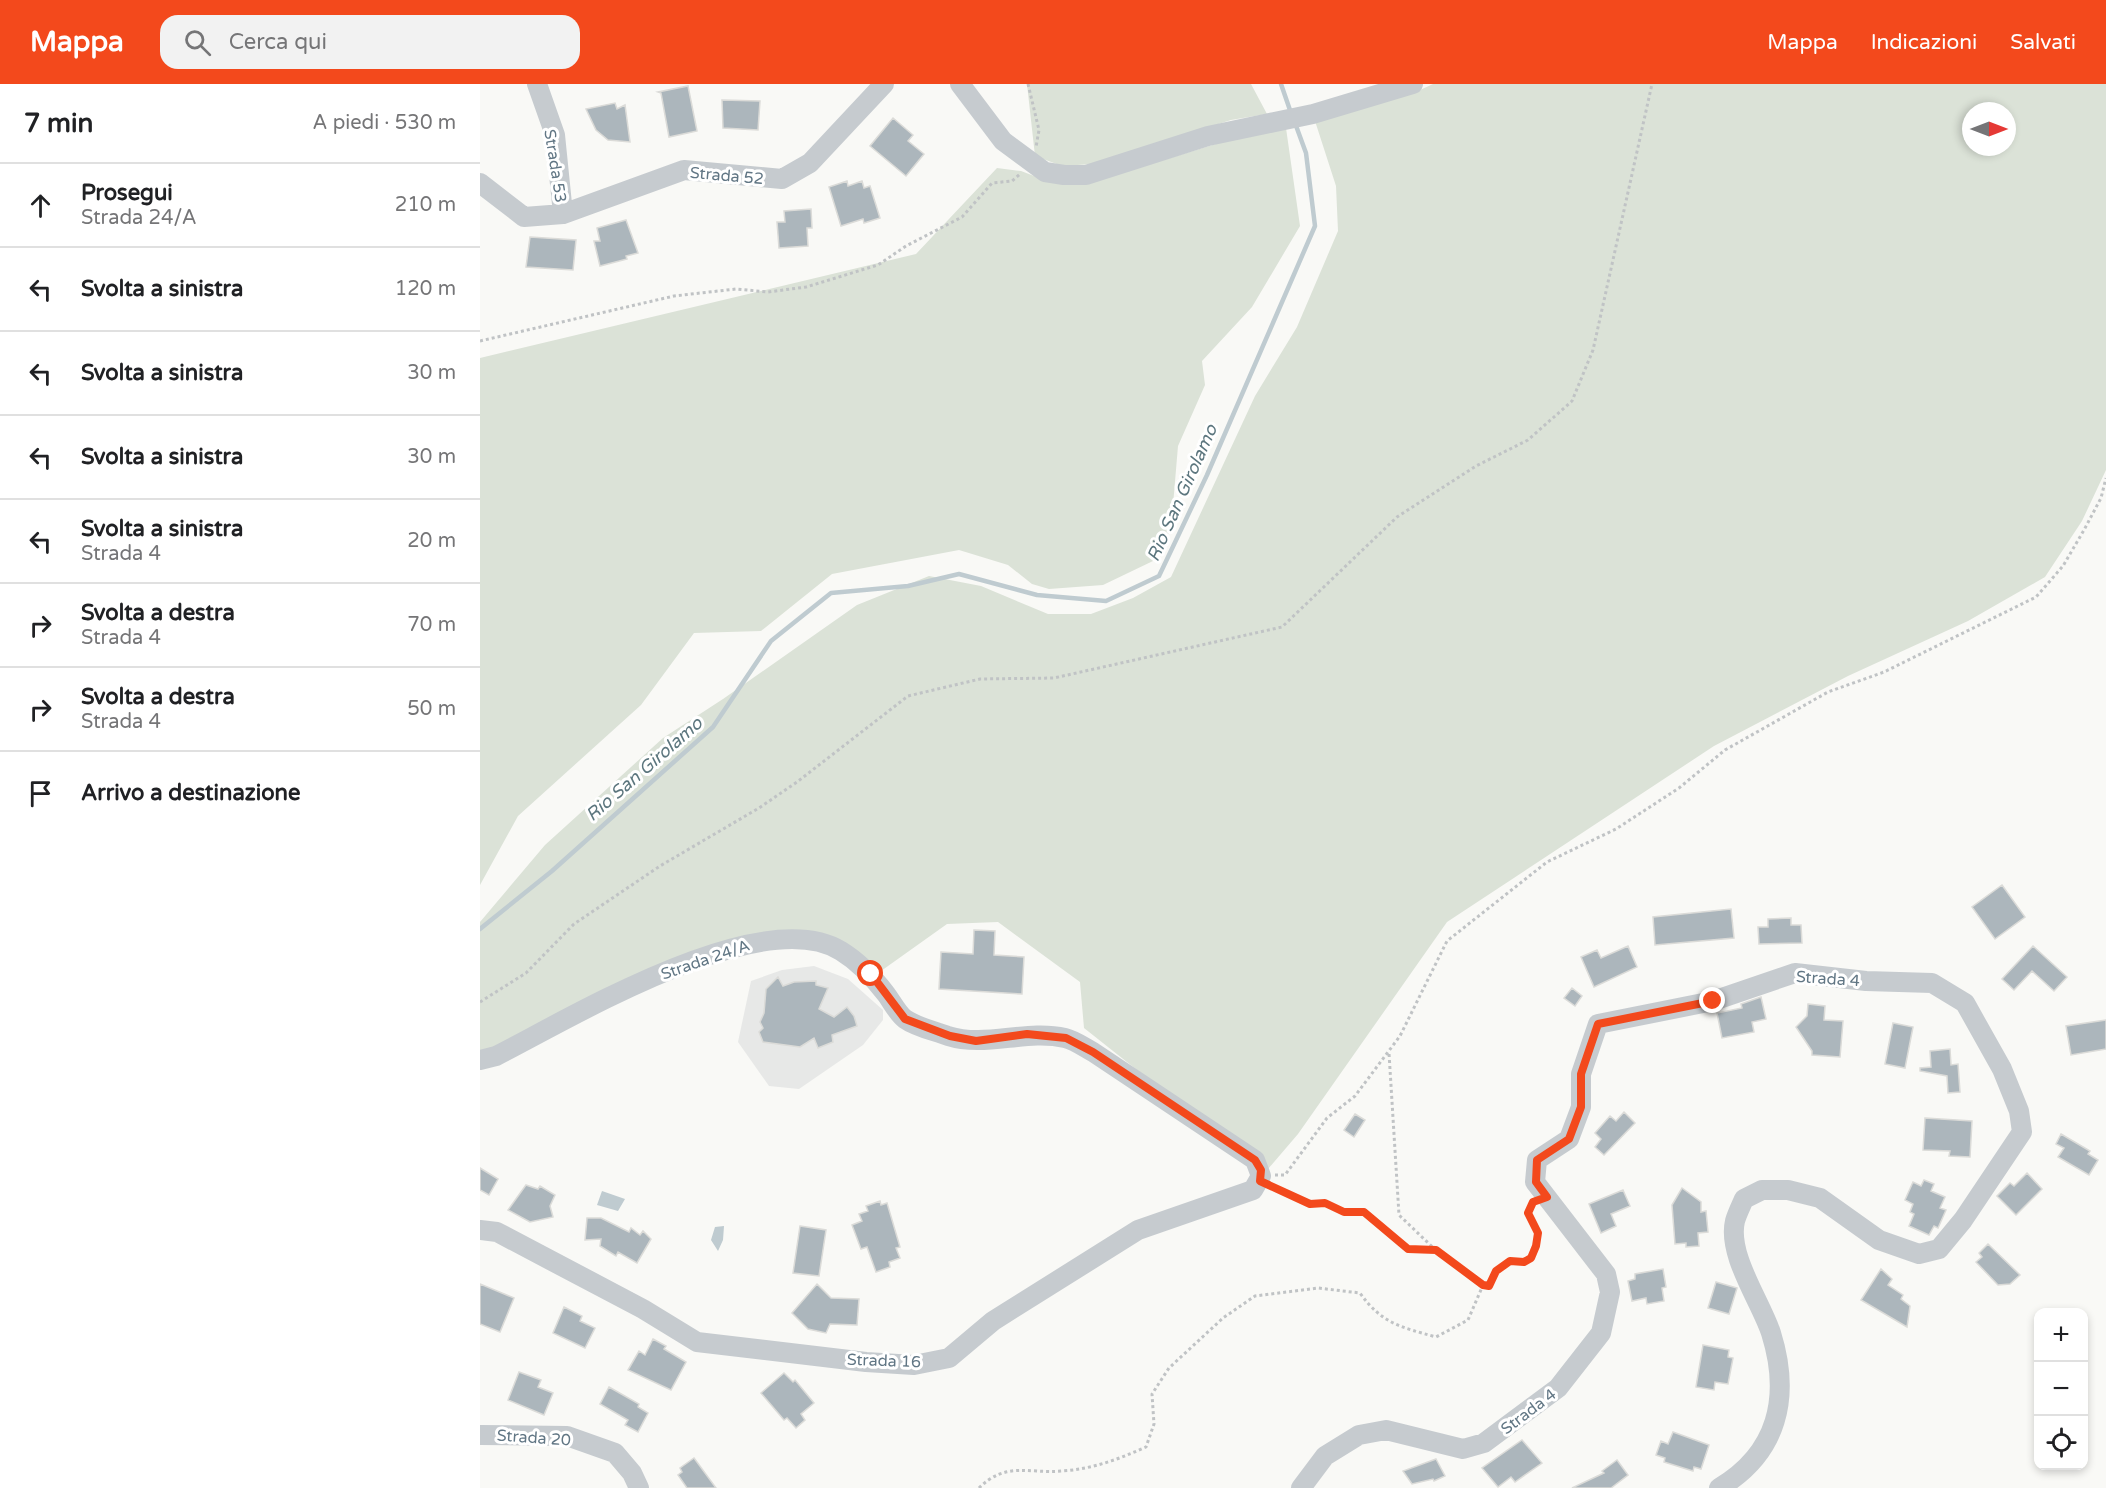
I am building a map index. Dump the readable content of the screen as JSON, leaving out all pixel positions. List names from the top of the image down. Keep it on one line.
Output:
{"streets":{"street":["Strada 53","Strada 52","Strada 24/A","Strada 4","Strada 16","Strada 20"]},"crossings":[["Strada 53","Strada 52"],["Strada 24/A","Strada 16"]],"water":["Rio San Girolamo"],"north":"right","page":{"header":"Mappa","search":"Cerca qui","nav":["Mappa","Indicazioni","Salvati"],"heading":["7 min","A piedi · 530 m"],"list":[["Prosegui","Strada 24/A","210 m"],["Svolta a sinistra","120 m"],["Svolta a sinistra","30 m"],["Svolta a sinistra","30 m"],["Svolta a sinistra","Strada 4","20 m"],["Svolta a destra","Strada 4","70 m"],["Svolta a destra","Strada 4","50 m"],"Arrivo a destinazione"],"map_buttons":["+","−"]}}
